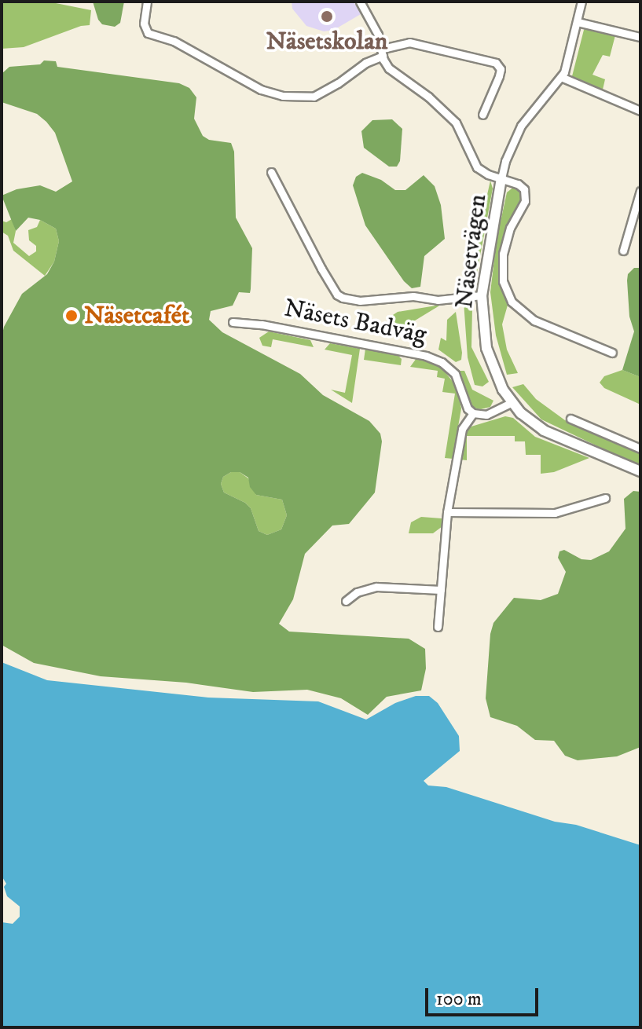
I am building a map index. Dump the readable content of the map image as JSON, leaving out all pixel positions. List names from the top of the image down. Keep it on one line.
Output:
{"streets":{"street":["Näsetvägen","Näsets Badväg"]},"places":["Näsetskolan","Näsetcafét"],"scale_bar":"100 m"}
